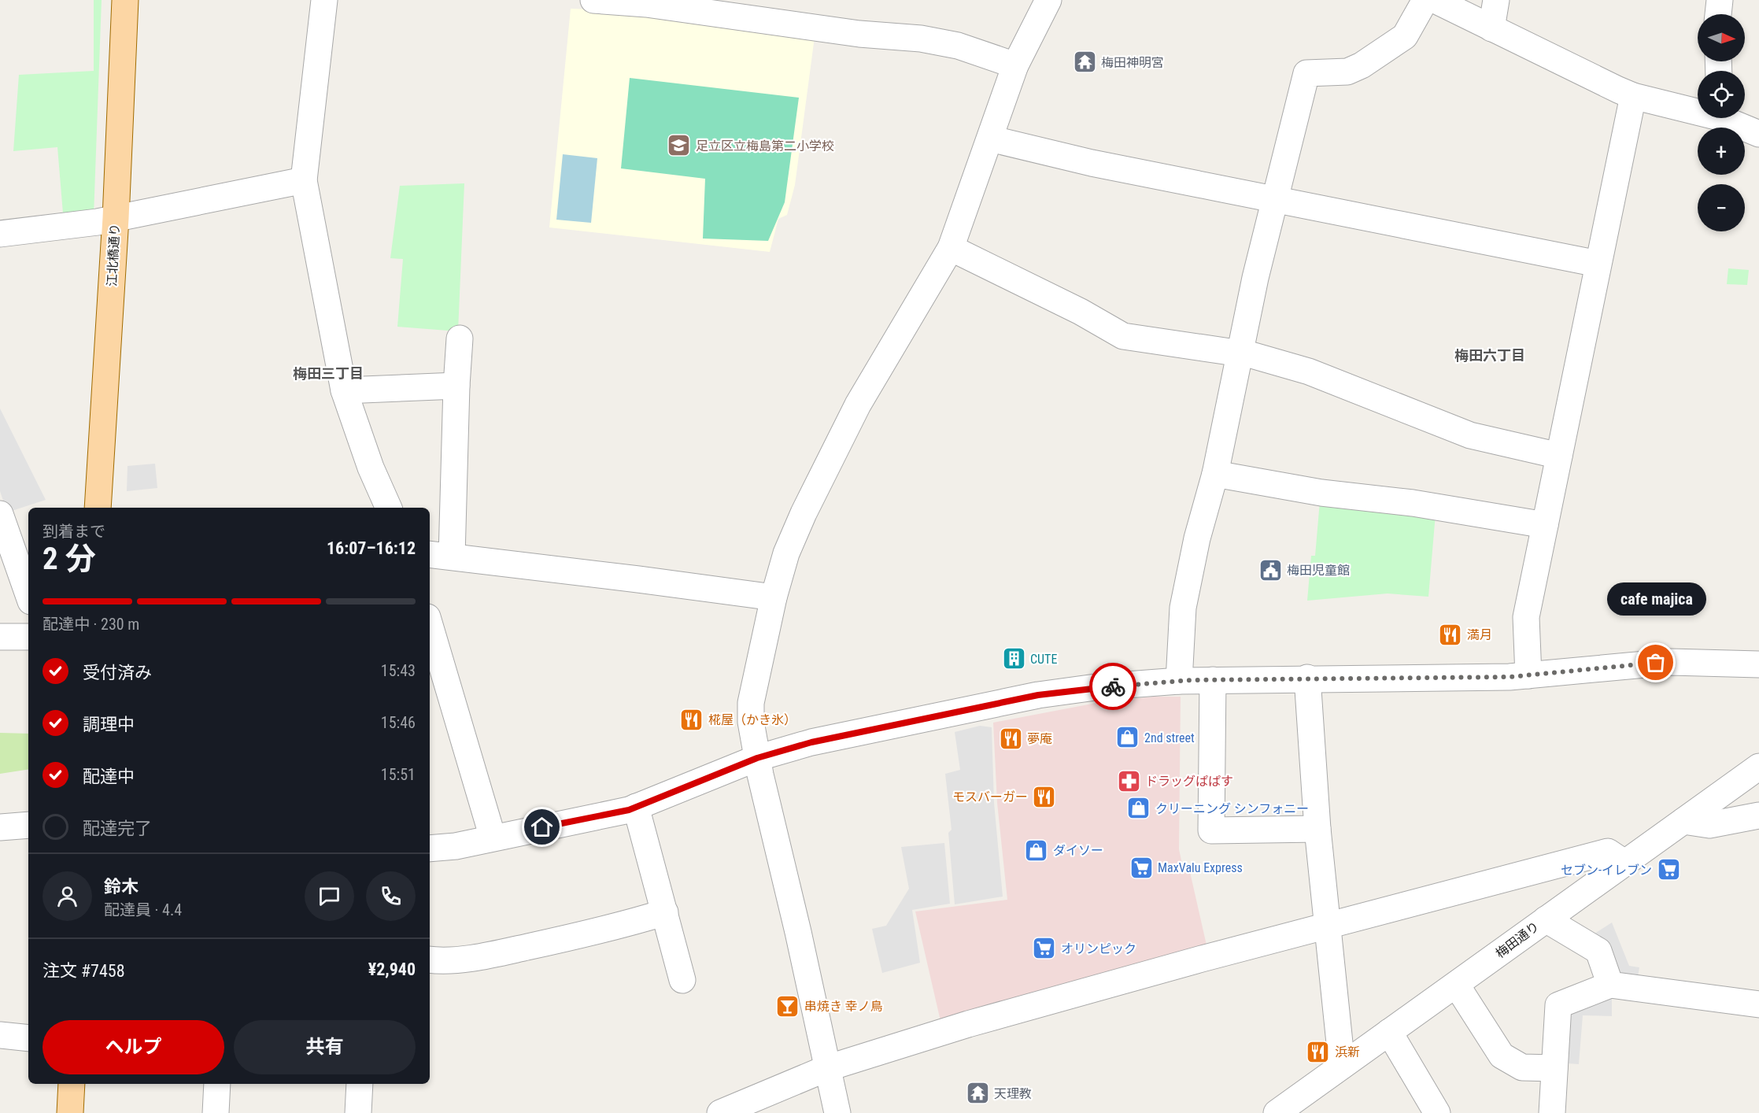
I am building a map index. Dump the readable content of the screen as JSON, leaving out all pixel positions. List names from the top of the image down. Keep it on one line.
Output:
{"streets":{"main road":["江北橋通り"],"street":["梅田通り"]},"districts":["梅田六丁目","梅田三丁目"],"places":{"temple":["梅田神明宮","天理教"],"school or university":["足立区立梅島第二小学校"],"public building":["梅田児童館"],"restaurant":["満月","椛屋（かき氷）","夢庵","モスバーガー","浜新"],"building":["CUTE"],"other":["cafe majica"],"shop":["2nd street","クリーニング シンフォニー","ダイソー"],"pharmacy":["ドラッグぱぱす"],"supermarket":["MaxValu Express","セブン-イレブン","オリンピック"],"bar":["串焼き 幸ノ鳥"]},"north":"right","page":{"map_buttons":["+","−"],"heading":["2 分","到着まで","16:07–16:12"],"panel":["鈴木","配達員 · 4.4","注文 #7458","¥2,940"],"bubble":"cafe majica","bar":"配達中 · 230 m","list":[["受付済み","15:43"],["調理中","15:46"],["配達中","15:51"],"配達完了"],"buttons":["ヘルプ","共有"]}}
